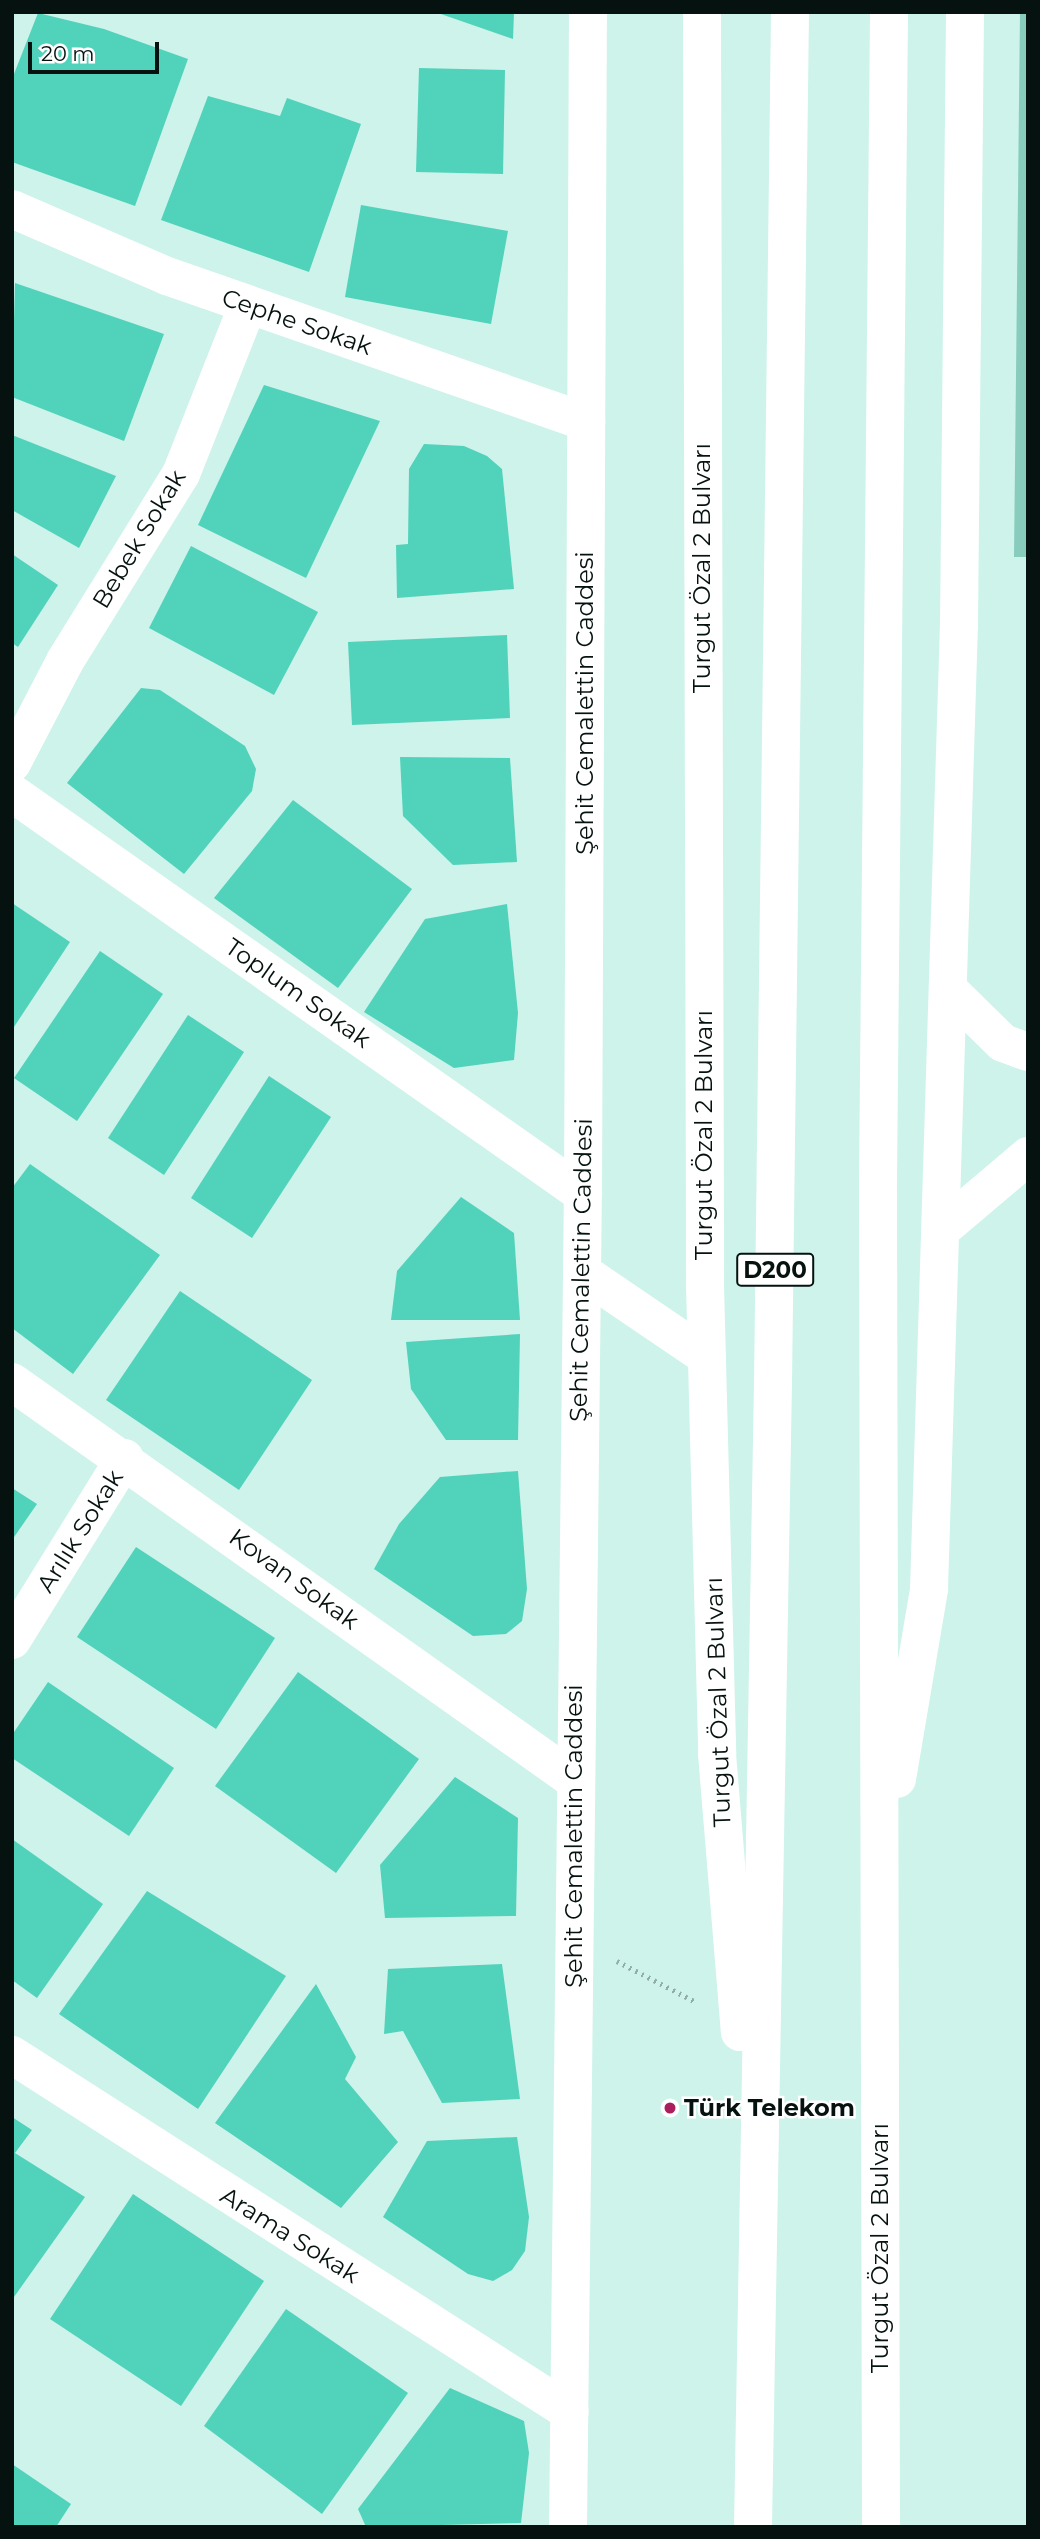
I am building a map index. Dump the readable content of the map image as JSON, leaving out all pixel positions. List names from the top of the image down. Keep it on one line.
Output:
{"streets":{"main road":["Cephe Sokak","Bebek Sokak","Turgut Özal 2 Bulvarı","Şehit Cemalettin Caddesi","Toplum Sokak","D200","Arılık Sokak","Kovan Sokak","Arama Sokak"]},"crossings":[["Cephe Sokak","Bebek Sokak"],["Cephe Sokak","Şehit Cemalettin Caddesi"],["Şehit Cemalettin Caddesi","Toplum Sokak"],["Şehit Cemalettin Caddesi","Kovan Sokak"],["Şehit Cemalettin Caddesi","Arama Sokak"],["Arılık Sokak","Kovan Sokak"]],"places":["Türk Telekom"],"scale_bar":"20 m"}
